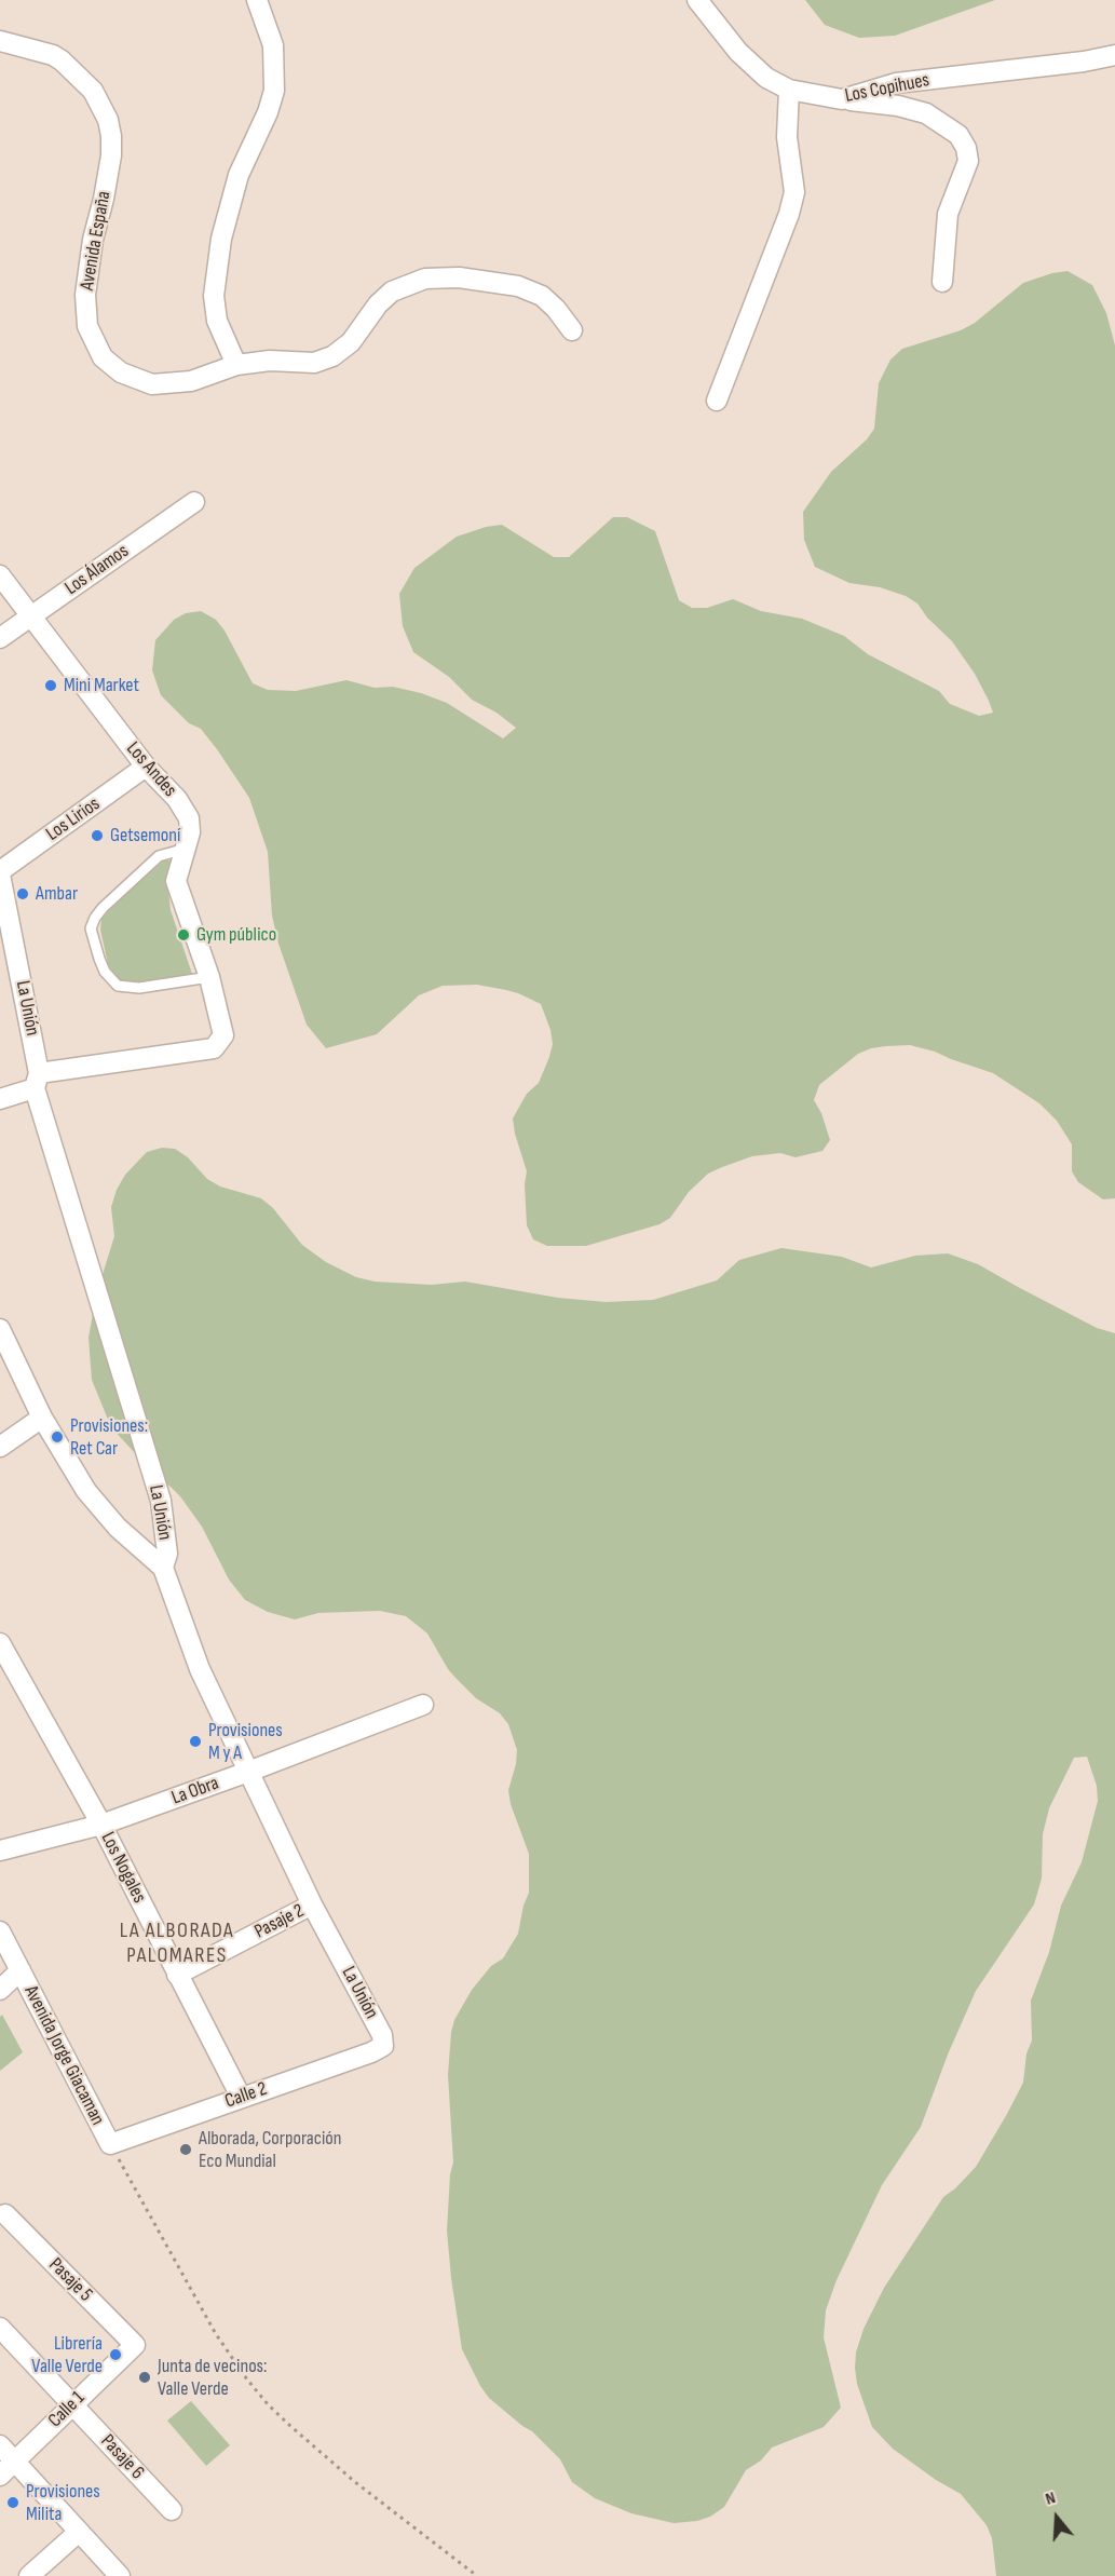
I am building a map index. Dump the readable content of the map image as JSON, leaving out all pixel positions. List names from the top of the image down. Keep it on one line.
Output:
{"streets":{"street":["Los Copihues","Avenida España","Los Álamos","Los Andes","Los Lirios","La Unión","La Obra","Los Nogales","Pasaje 2","Avenida Jorge Giacaman","Calle 2","Pasaje 5","Calle 1","Pasaje 6"]},"crossings":[["Los Álamos","Los Andes"],["Los Andes","Los Lirios"],["Los Andes","La Unión"],["Los Lirios","La Unión"],["La Unión","La Obra"],["La Unión","Pasaje 2"],["La Unión","Calle 2"],["La Obra","Los Nogales"],["Los Nogales","Pasaje 2"],["Los Nogales","Calle 2"],["Avenida Jorge Giacaman","Calle 2"],["Pasaje 5","Calle 1"],["Calle 1","Pasaje 6"]],"districts":["LA ALBORADA PALOMARES"],"places":["Mini Market","Getsemoní","Ambar","Gym público","Provisiones: Ret Car","Provisiones M y A","Alborada, Corporación Eco Mundial","Librería Valle Verde","Junta de vecinos: Valle Verde","Provisiones Milita"],"north":"top"}
